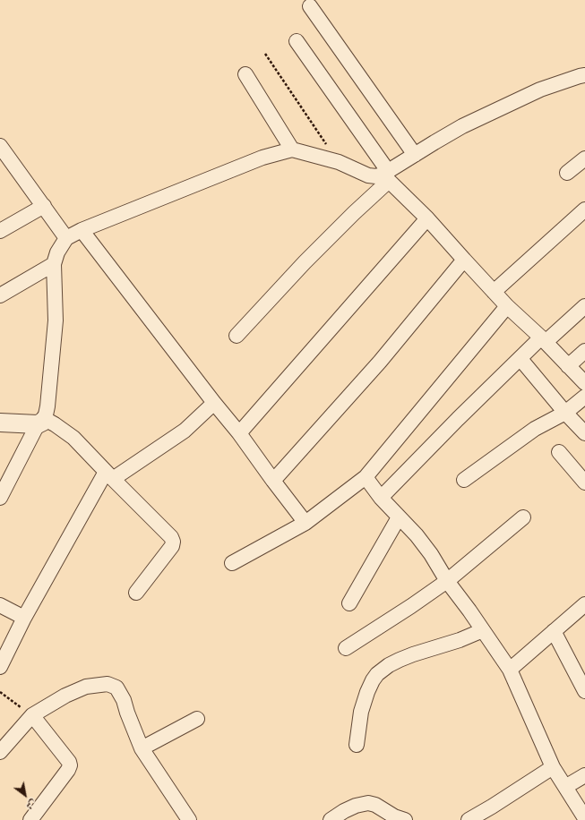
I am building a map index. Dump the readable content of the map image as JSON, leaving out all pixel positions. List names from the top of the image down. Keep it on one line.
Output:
{"north":"bottom right"}
